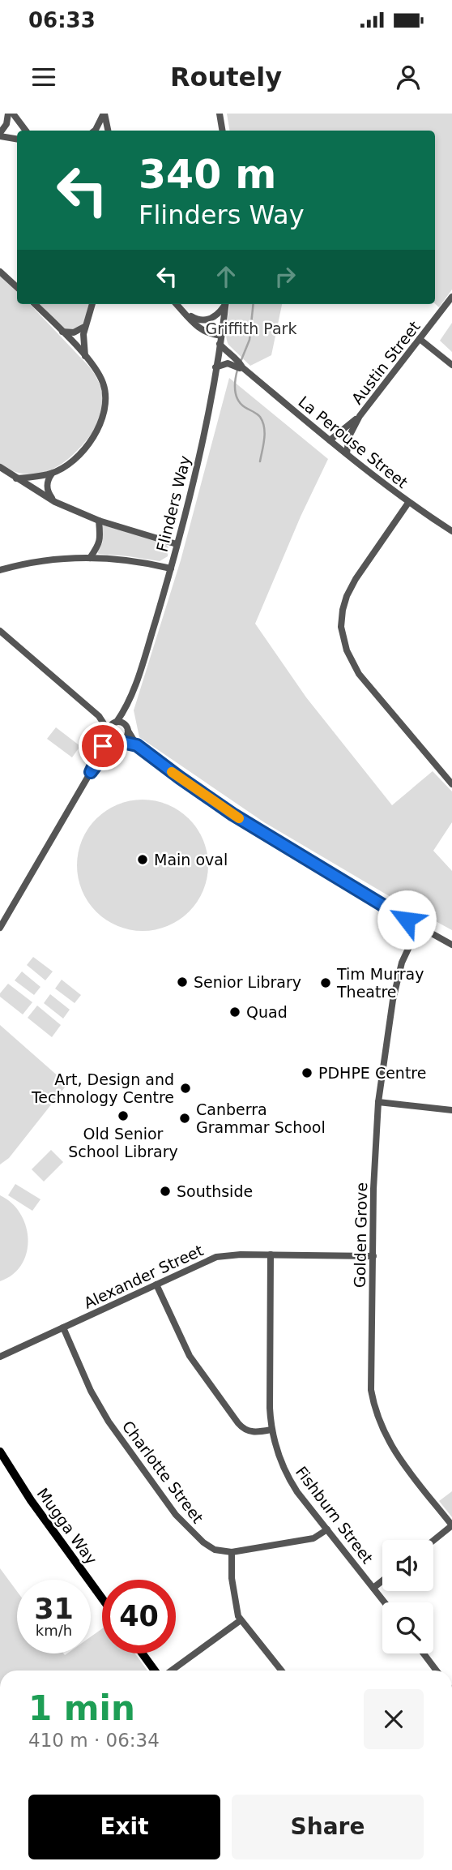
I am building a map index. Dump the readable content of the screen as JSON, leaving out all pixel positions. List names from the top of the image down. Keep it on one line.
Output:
{"streets":{"main road":["Mugga Way"],"street":["Austin Street","La Perouse Street","Flinders Way","Golden Grove","Alexander Street","Charlotte Street","Fishburn Street"]},"crossings":[["Austin Street","La Perouse Street"],["La Perouse Street","Flinders Way"],["Golden Grove","Alexander Street"],["Alexander Street","Charlotte Street"],["Alexander Street","Fishburn Street"],["Charlotte Street","Fishburn Street"]],"parks":["Griffith Park"],"places":["Main oval","Senior Library","Tim Murray Theatre","Quad","PDHPE Centre","Art, Design and Technology Centre","Old Senior School Library","Canberra Grammar School","Southside"],"page":{"status":"06:33","header":"Routely","turn":["340 m","Flinders Way"],"speed":"31 km/h","limit":"40","heading":["1 min","410 m · 06:34"],"buttons":["Exit","Share"]}}
